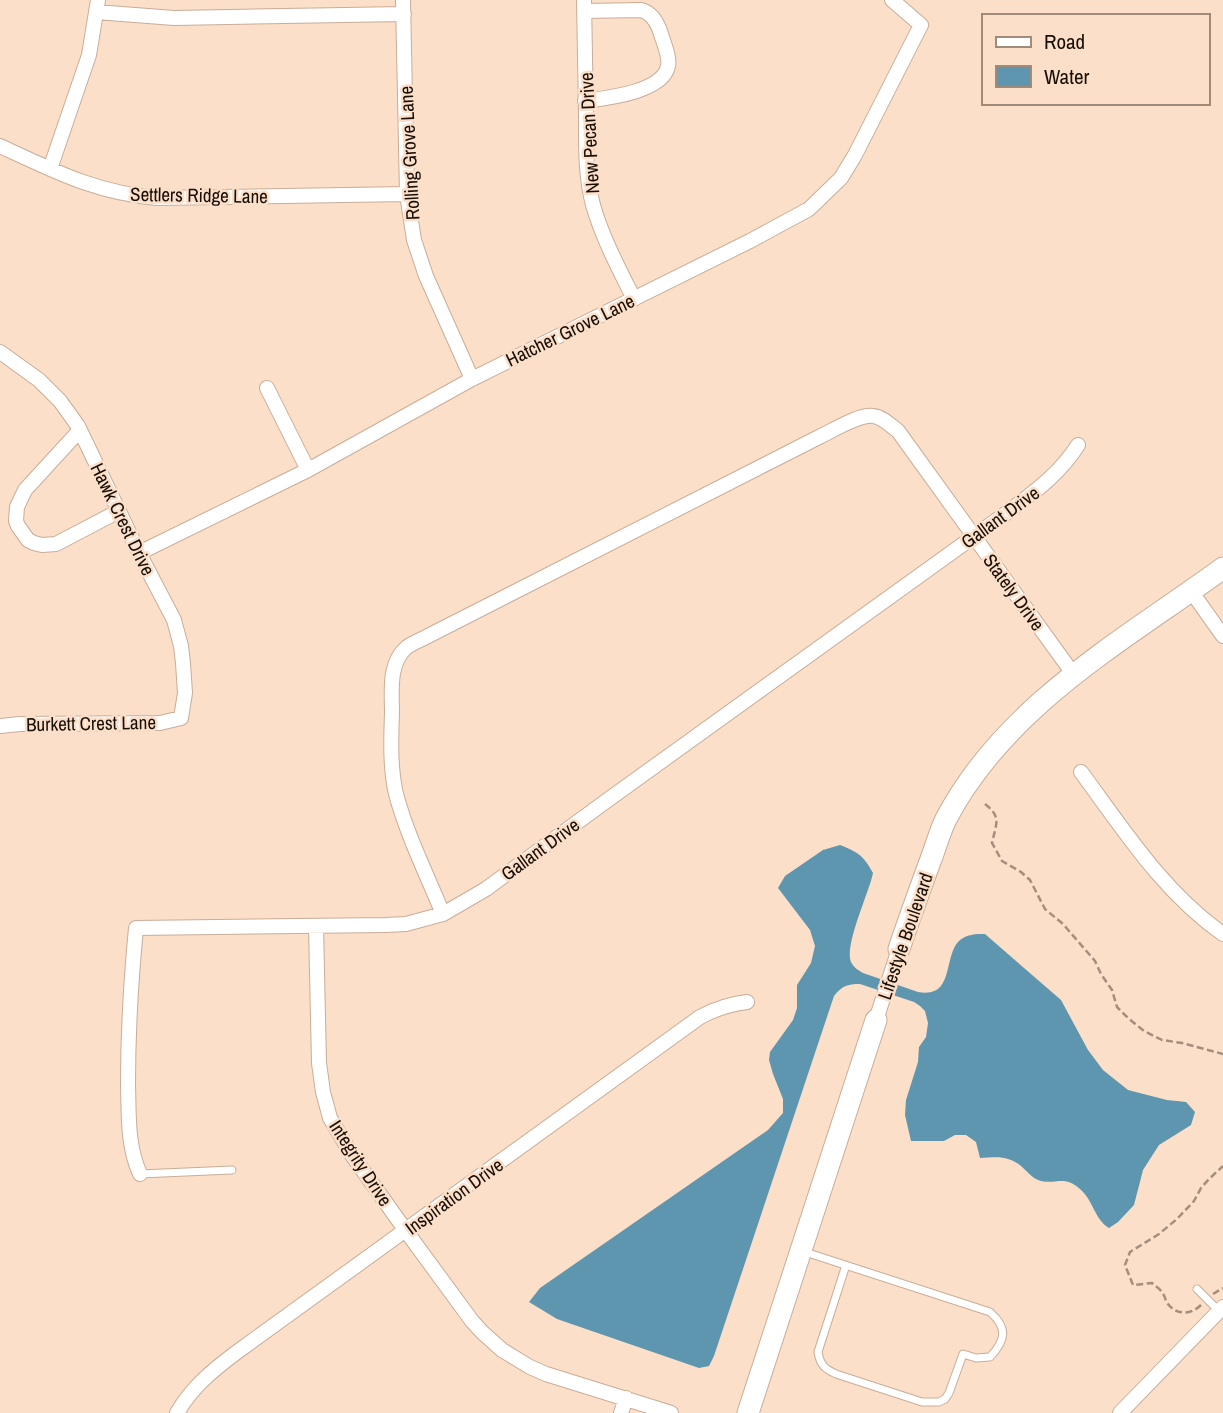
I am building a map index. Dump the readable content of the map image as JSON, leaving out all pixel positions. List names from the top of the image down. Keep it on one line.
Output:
{"streets":{"street":["New Pecan Drive","Rolling Grove Lane","Settlers Ridge Lane","Hatcher Grove Lane","Gallant Drive","Hawk Crest Drive","Stately Drive","Burkett Crest Lane","Lifestyle Boulevard","Integrity Drive","Inspiration Drive"]},"crossings":[["New Pecan Drive","Hatcher Grove Lane"],["Rolling Grove Lane","Settlers Ridge Lane"],["Rolling Grove Lane","Hatcher Grove Lane"],["Hatcher Grove Lane","Hawk Crest Drive"],["Gallant Drive","Stately Drive"],["Gallant Drive","Integrity Drive"],["Hawk Crest Drive","Burkett Crest Lane"],["Stately Drive","Lifestyle Boulevard"],["Integrity Drive","Inspiration Drive"]],"legend":["Road","Water"]}
